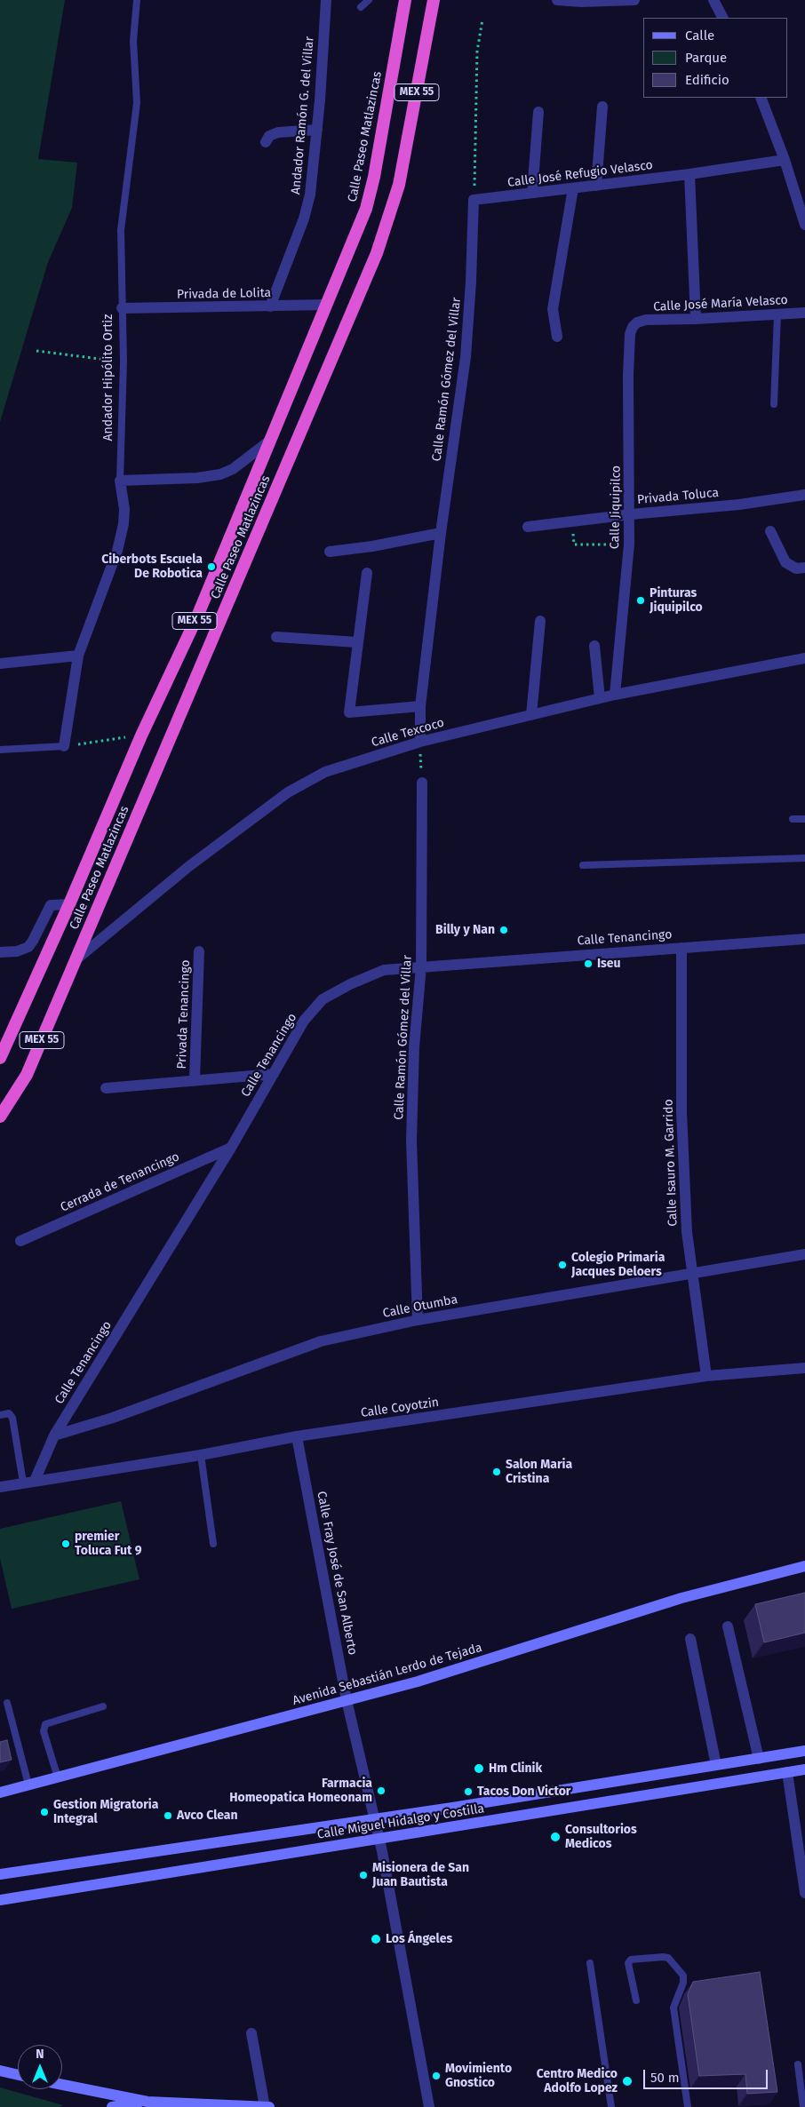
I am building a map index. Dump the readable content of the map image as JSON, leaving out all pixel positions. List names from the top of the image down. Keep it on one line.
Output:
{"streets":{"highway":["MEX 55","Calle Paseo Matlazincas"],"main road":["Avenida Sebastián Lerdo de Tejada","Calle Miguel Hidalgo y Costilla"],"street":["Andador Ramón G. del Villar","Calle José Refugio Velasco","Privada de Lolita","Calle José María Velasco","Andador Hipólito Ortiz","Calle Ramón Gómez del Villar","Privada Toluca","Calle Jiquipilco","Calle Texcoco","Calle Tenancingo","Privada Tenancingo","Calle Isauro M. Garrido","Cerrada de Tenancingo","Calle Otumba","Calle Coyotzin","Calle Fray José de San Alberto"]},"crossings":[["Andador Ramón G. del Villar","Privada de Lolita"],["Calle Paseo Matlazincas","Privada de Lolita"],["Calle Paseo Matlazincas","Calle Texcoco"],["Calle José Refugio Velasco","Calle Ramón Gómez del Villar"],["Privada de Lolita","Andador Hipólito Ortiz"],["Calle José María Velasco","Calle Jiquipilco"],["Calle Ramón Gómez del Villar","Calle Texcoco"],["Calle Ramón Gómez del Villar","Calle Tenancingo"],["Calle Ramón Gómez del Villar","Calle Otumba"],["Privada Toluca","Calle Jiquipilco"],["Calle Jiquipilco","Calle Texcoco"],["Calle Tenancingo","Privada Tenancingo"],["Calle Tenancingo","Calle Isauro M. Garrido"],["Calle Tenancingo","Cerrada de Tenancingo"],["Calle Tenancingo","Calle Otumba"],["Calle Tenancingo","Calle Coyotzin"],["Calle Isauro M. Garrido","Calle Otumba"],["Calle Isauro M. Garrido","Calle Coyotzin"],["Calle Coyotzin","Calle Fray José de San Alberto"],["Calle Fray José de San Alberto","Avenida Sebastián Lerdo de Tejada"],["Calle Fray José de San Alberto","Calle Miguel Hidalgo y Costilla"]],"places":["Ciberbots Escuela De Robotica","Pinturas Jiquipilco","Billy y Nan","Iseu","Colegio Primaria Jacques Deloers","Salon Maria Cristina","premier Toluca Fut 9","Hm Clinik","Farmacia Homeopatica Homeonam","Tacos Don Victor","Gestion Migratoria Integral","Avco Clean","Consultorios Medicos","Misionera de San Juan Bautista","Los Ángeles","Movimiento Gnostico","Centro Medico Adolfo Lopez"],"legend":["Calle","Parque","Edificio"],"scale_bar":"50 m","north":"top"}
